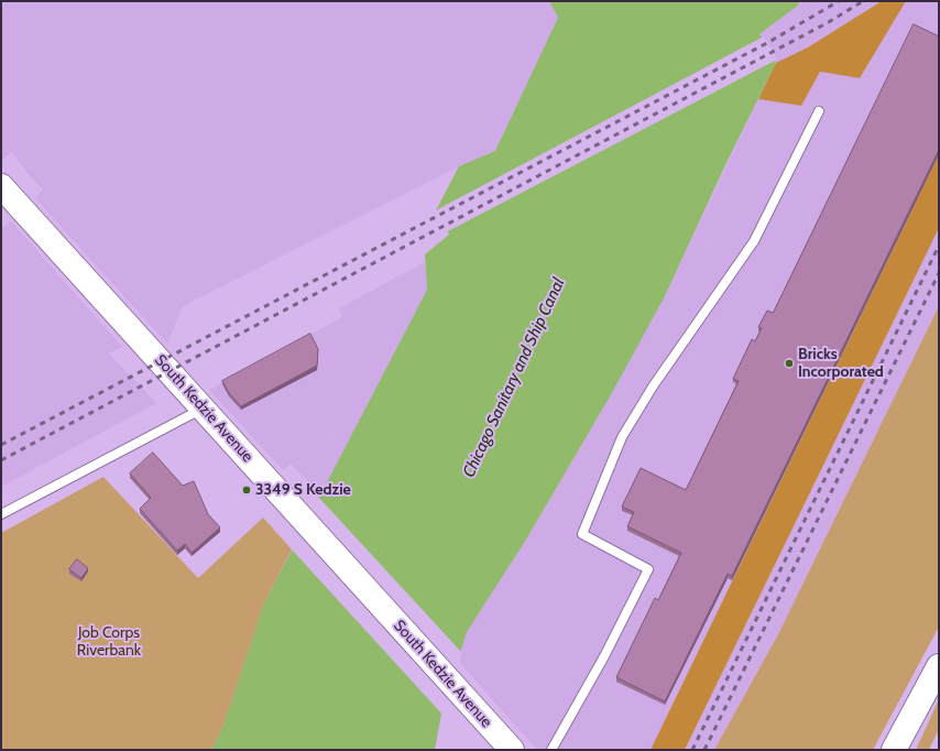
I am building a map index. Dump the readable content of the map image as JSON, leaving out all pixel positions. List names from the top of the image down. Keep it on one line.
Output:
{"streets":{"main road":["South Kedzie Avenue"]},"water":["Chicago Sanitary and Ship Canal"],"parks":["Job Corps Riverbank"],"places":["Bricks Incorporated","3349 S Kedzie"]}
